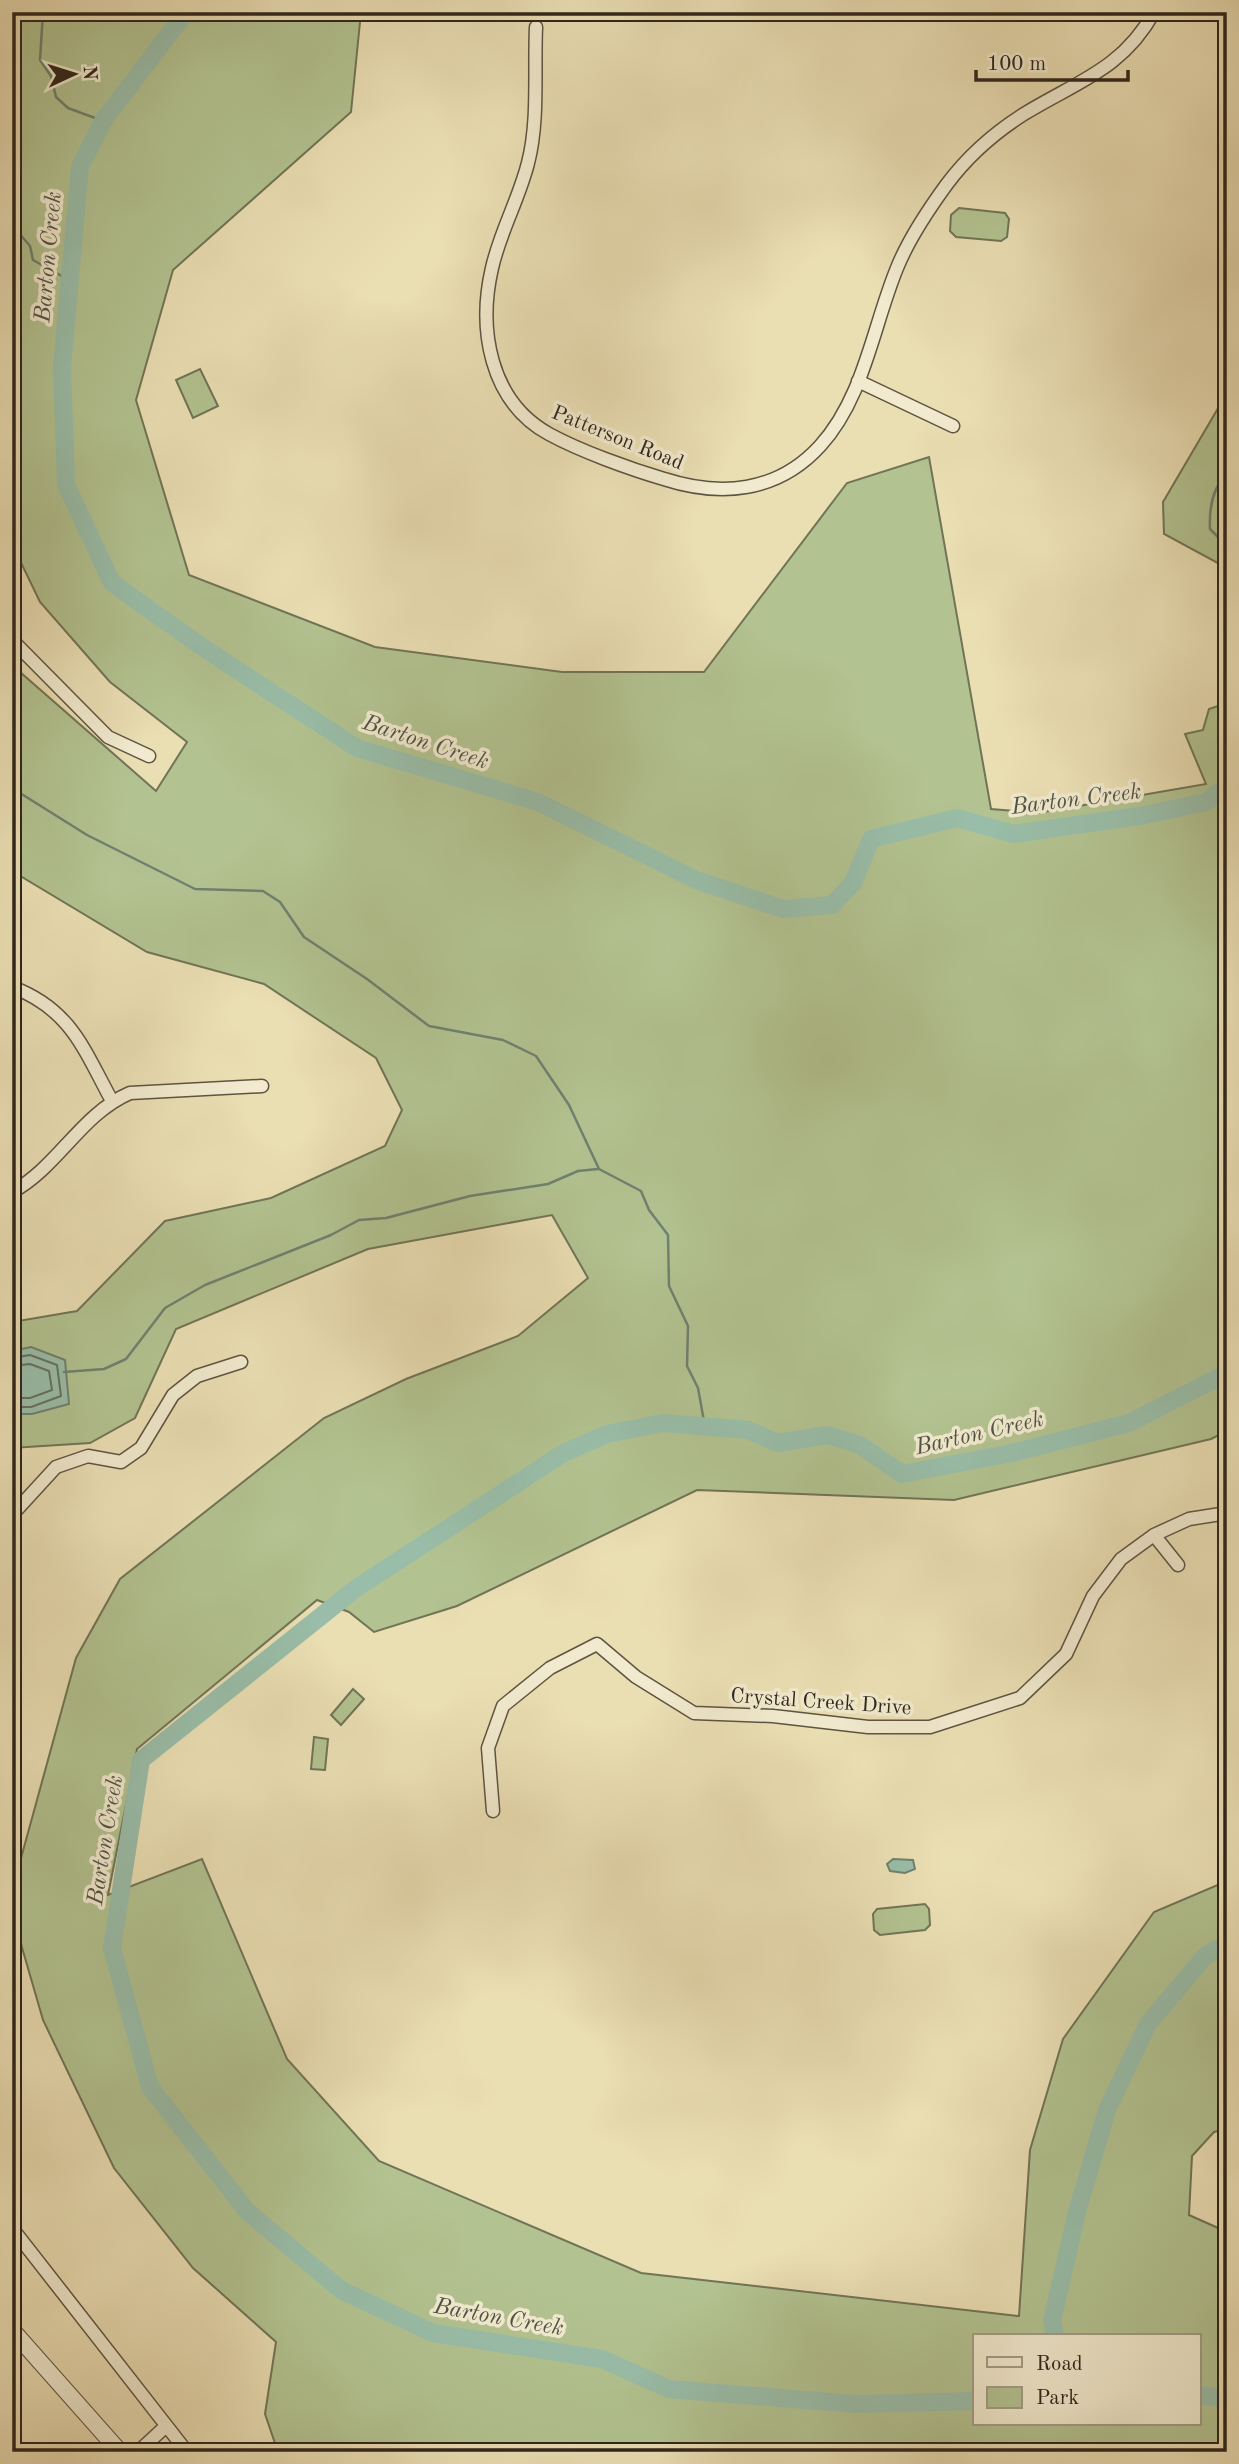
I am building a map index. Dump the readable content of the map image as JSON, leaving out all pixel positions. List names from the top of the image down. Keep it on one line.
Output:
{"streets":{"street":["Patterson Road","Crystal Creek Drive"]},"water":["Barton Creek"],"legend":["Road","Park"],"scale_bar":"100 m","north":"right"}
